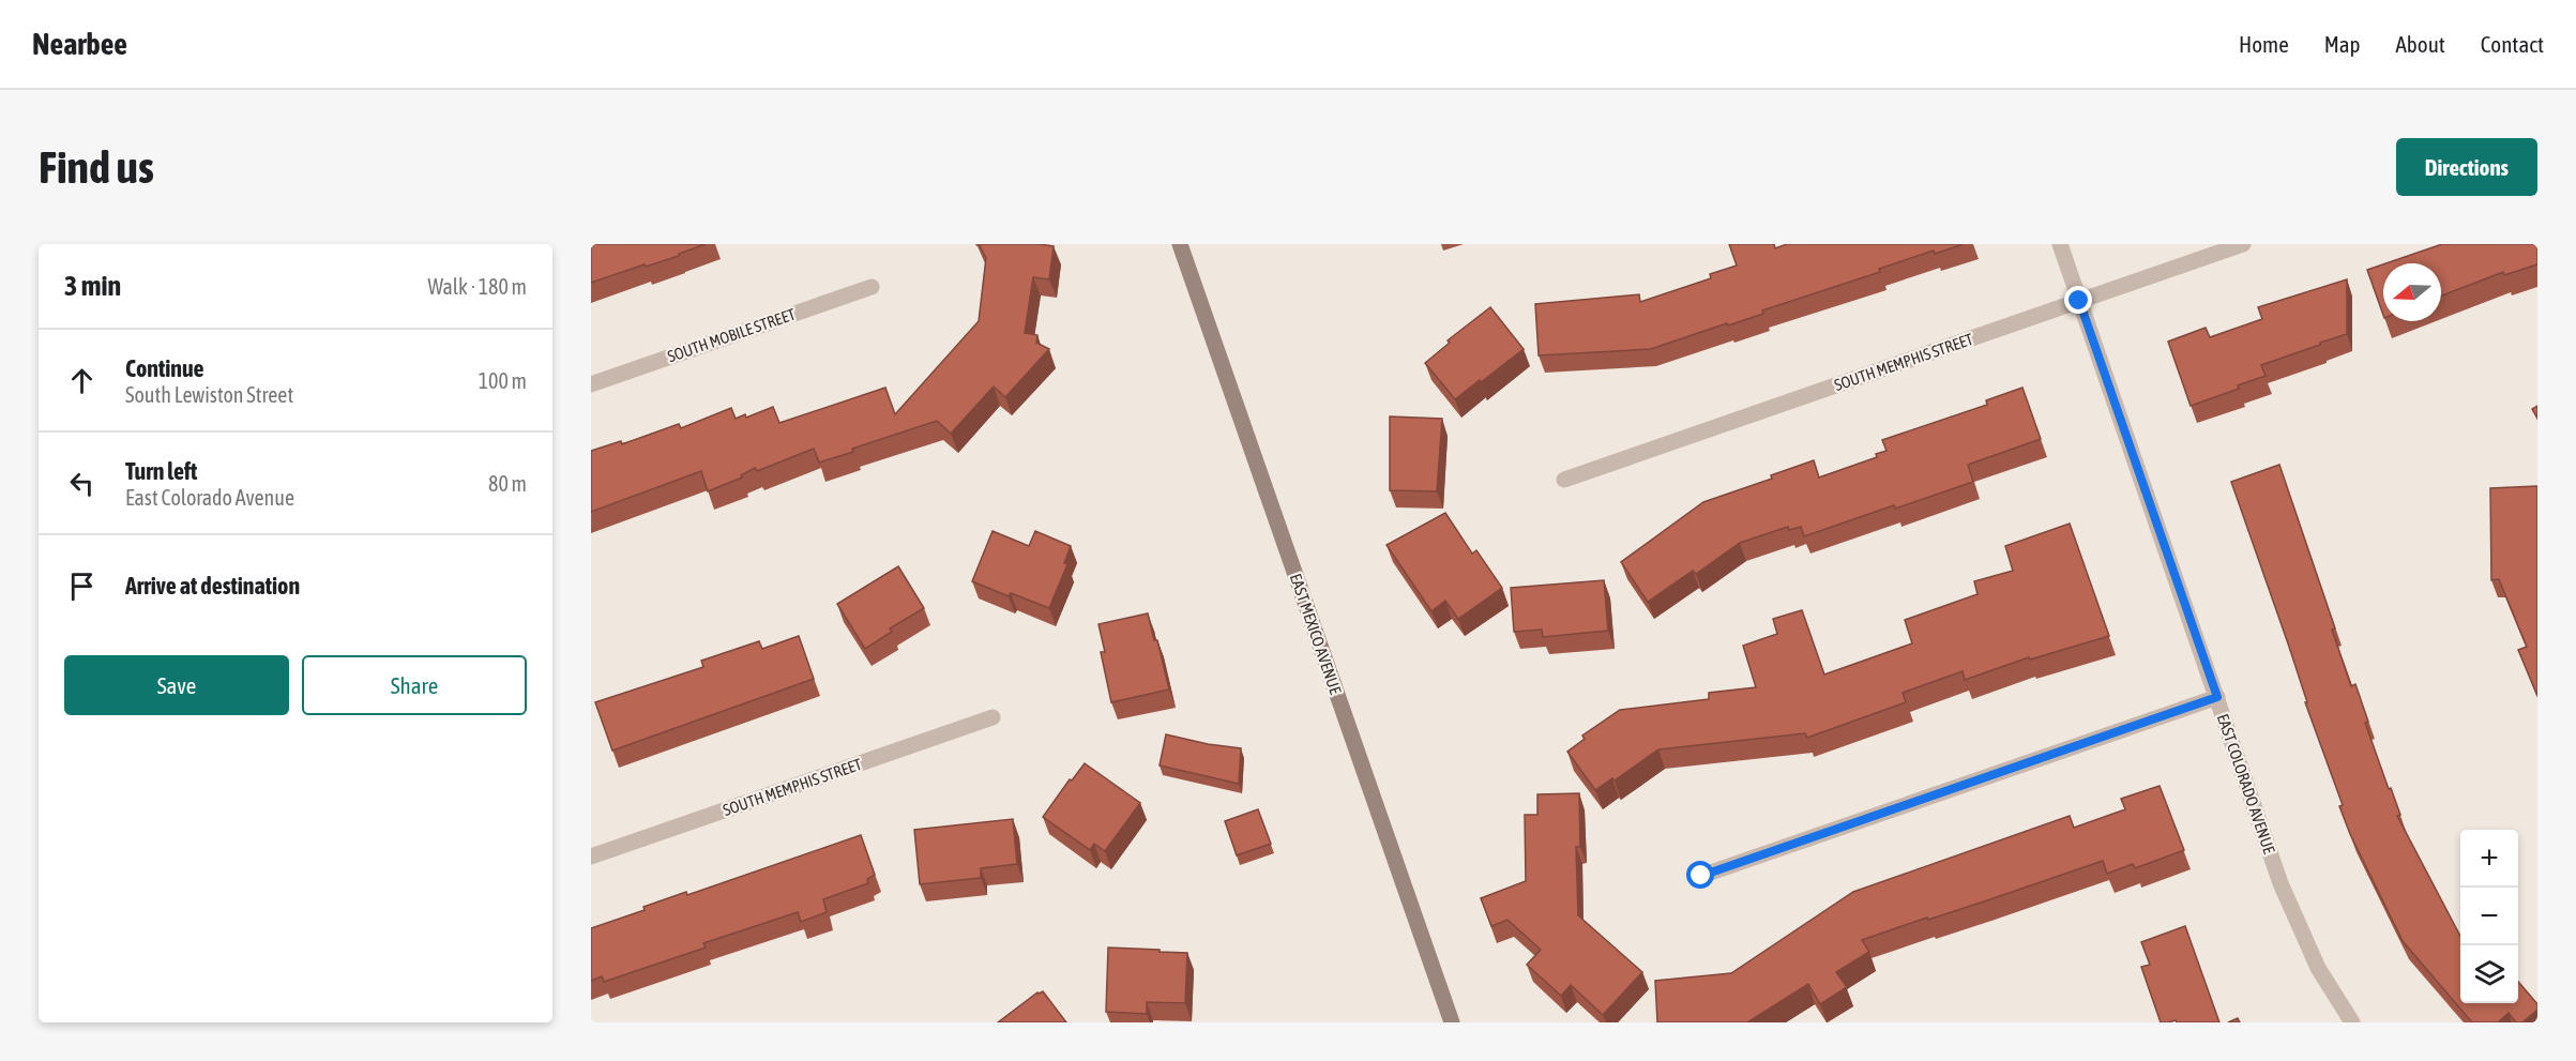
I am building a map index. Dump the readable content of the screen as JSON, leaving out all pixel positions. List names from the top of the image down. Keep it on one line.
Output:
{"streets":{"street":["SOUTH MOBILE STREET","SOUTH MEMPHIS STREET","EAST MEXICO AVENUE","EAST COLORADO AVENUE"]},"crossings":[["SOUTH MEMPHIS STREET","EAST COLORADO AVENUE"]],"north":"left","page":{"header":"Nearbee","nav":["Home","Map","About","Contact"],"buttons":["Directions",["Save","Share"]],"title":"Find us","heading":["3 min","Walk · 180 m"],"list":[["Continue","South Lewiston Street","100 m"],["Turn left","East Colorado Avenue","80 m"],"Arrive at destination"],"map_buttons":["+","−"]}}
